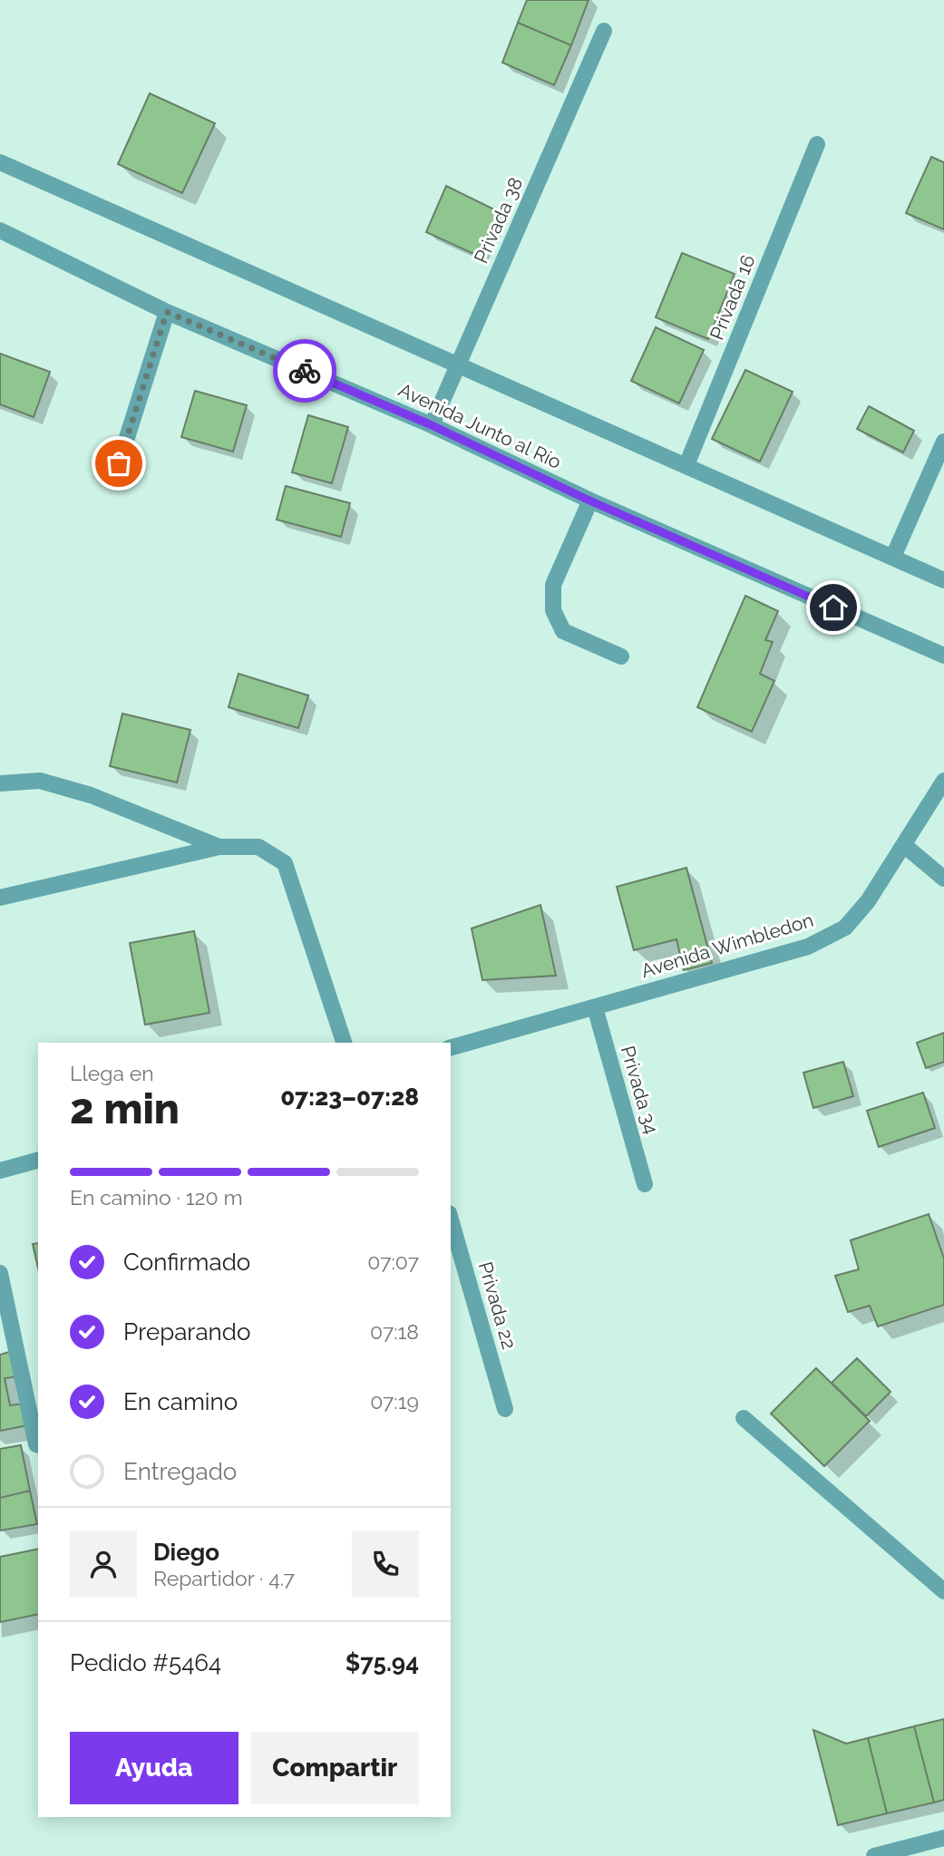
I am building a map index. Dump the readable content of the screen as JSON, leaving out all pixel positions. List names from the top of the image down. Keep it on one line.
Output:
{"streets":{"street":["Privada 38","Privada 16","Avenida Junto al Río","Avenida Wimbledon","Privada 34","Privada 22"]},"crossings":[["Privada 38","Avenida Junto al Río"],["Avenida Wimbledon","Privada 34"]],"page":{"heading":["2 min","Llega en","07:23–07:28"],"panel":["Diego","Repartidor · 4.7","Pedido #5464","$75.94"],"bar":"En camino · 120 m","list":[["Confirmado","07:07"],["Preparando","07:18"],["En camino","07:19"],"Entregado"],"buttons":["Ayuda","Compartir"]}}
